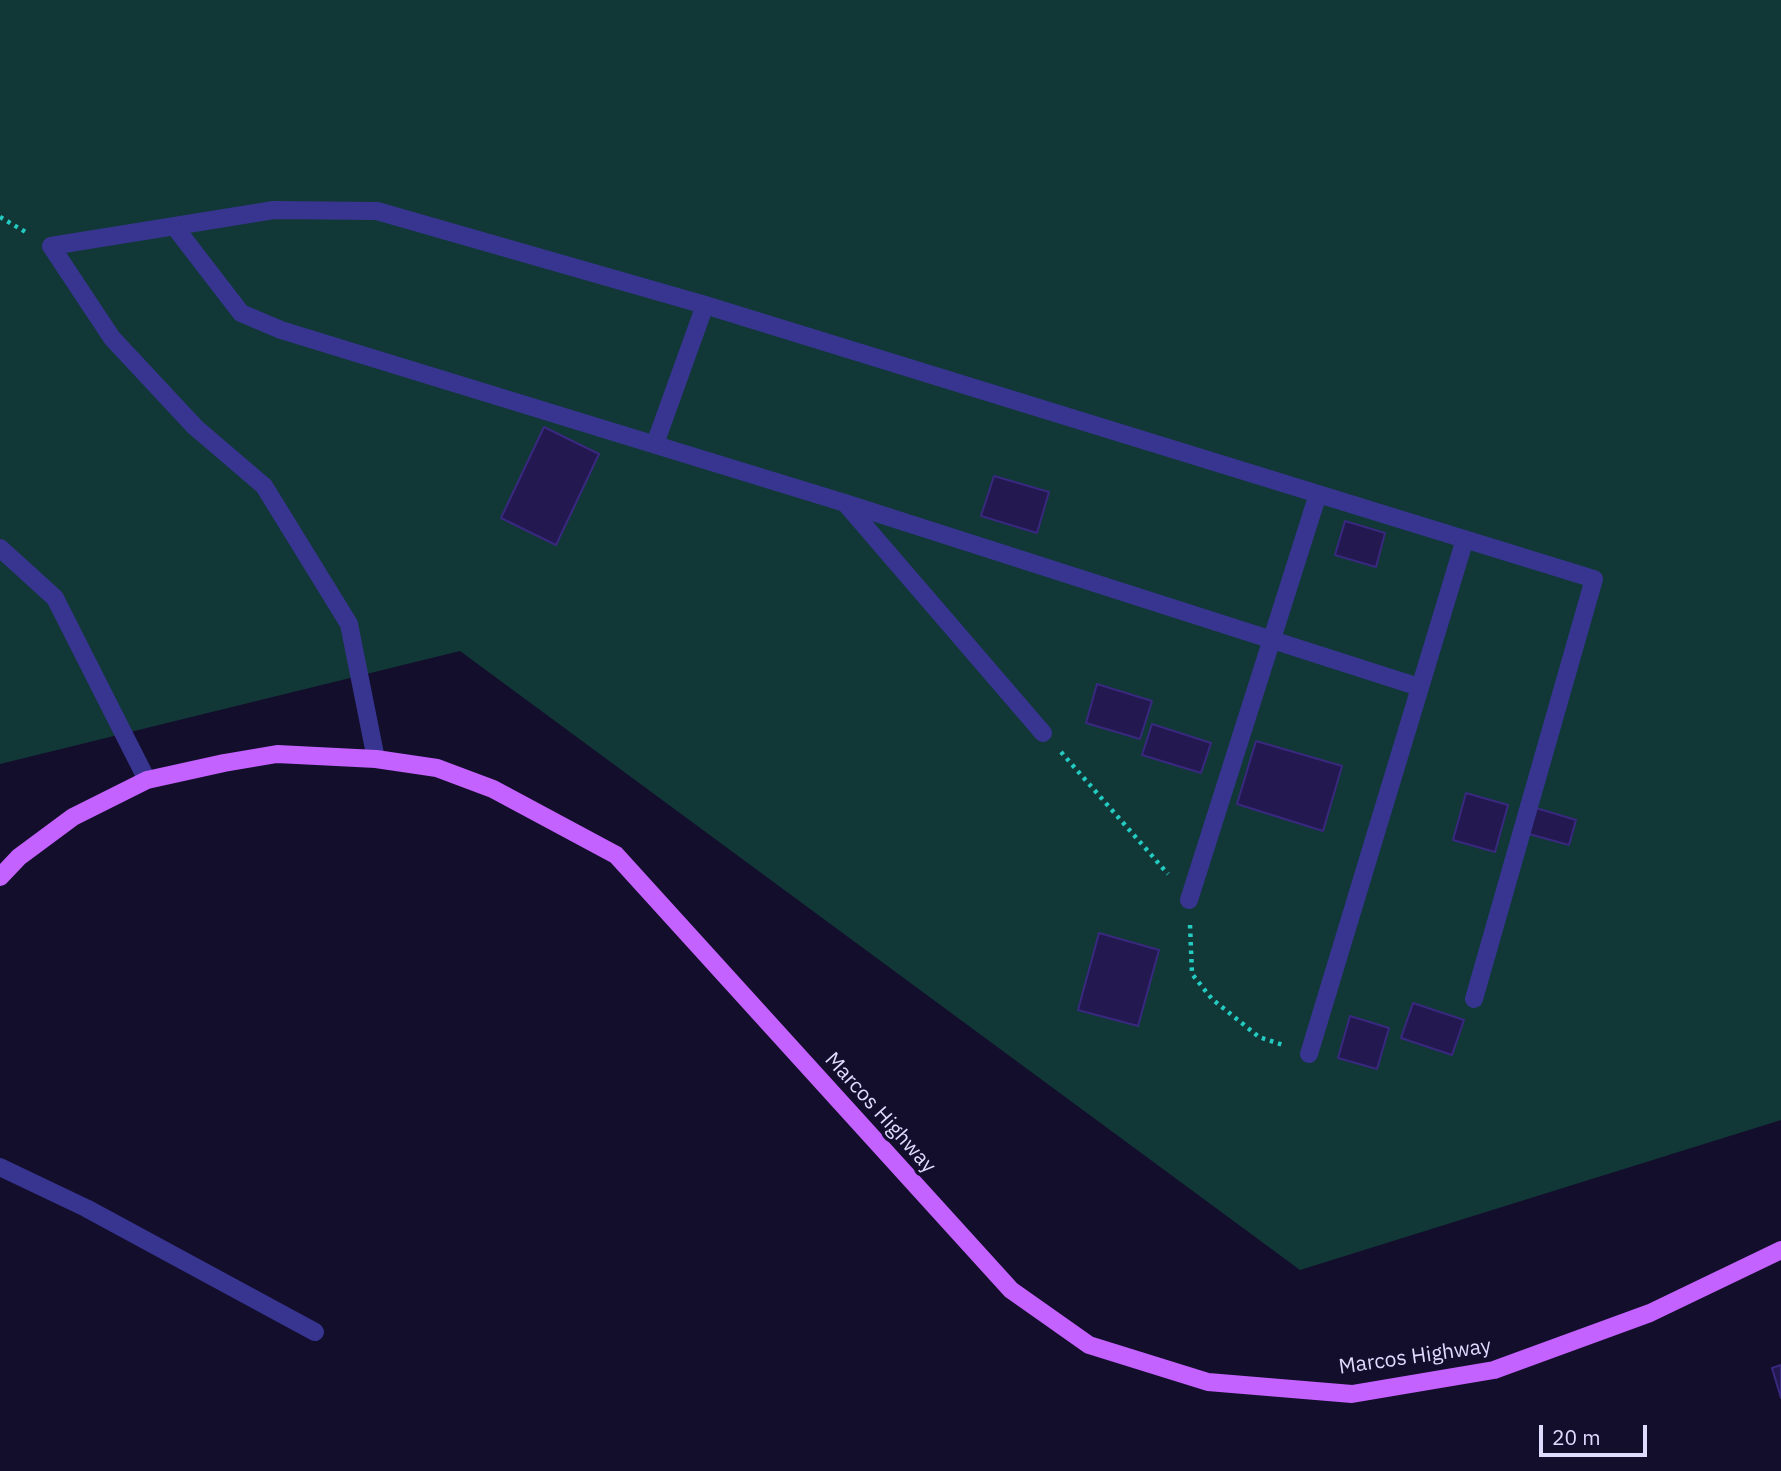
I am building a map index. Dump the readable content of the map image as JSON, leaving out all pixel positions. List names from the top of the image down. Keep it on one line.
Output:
{"streets":{"main road":["Marcos Highway"]},"scale_bar":"20 m"}
